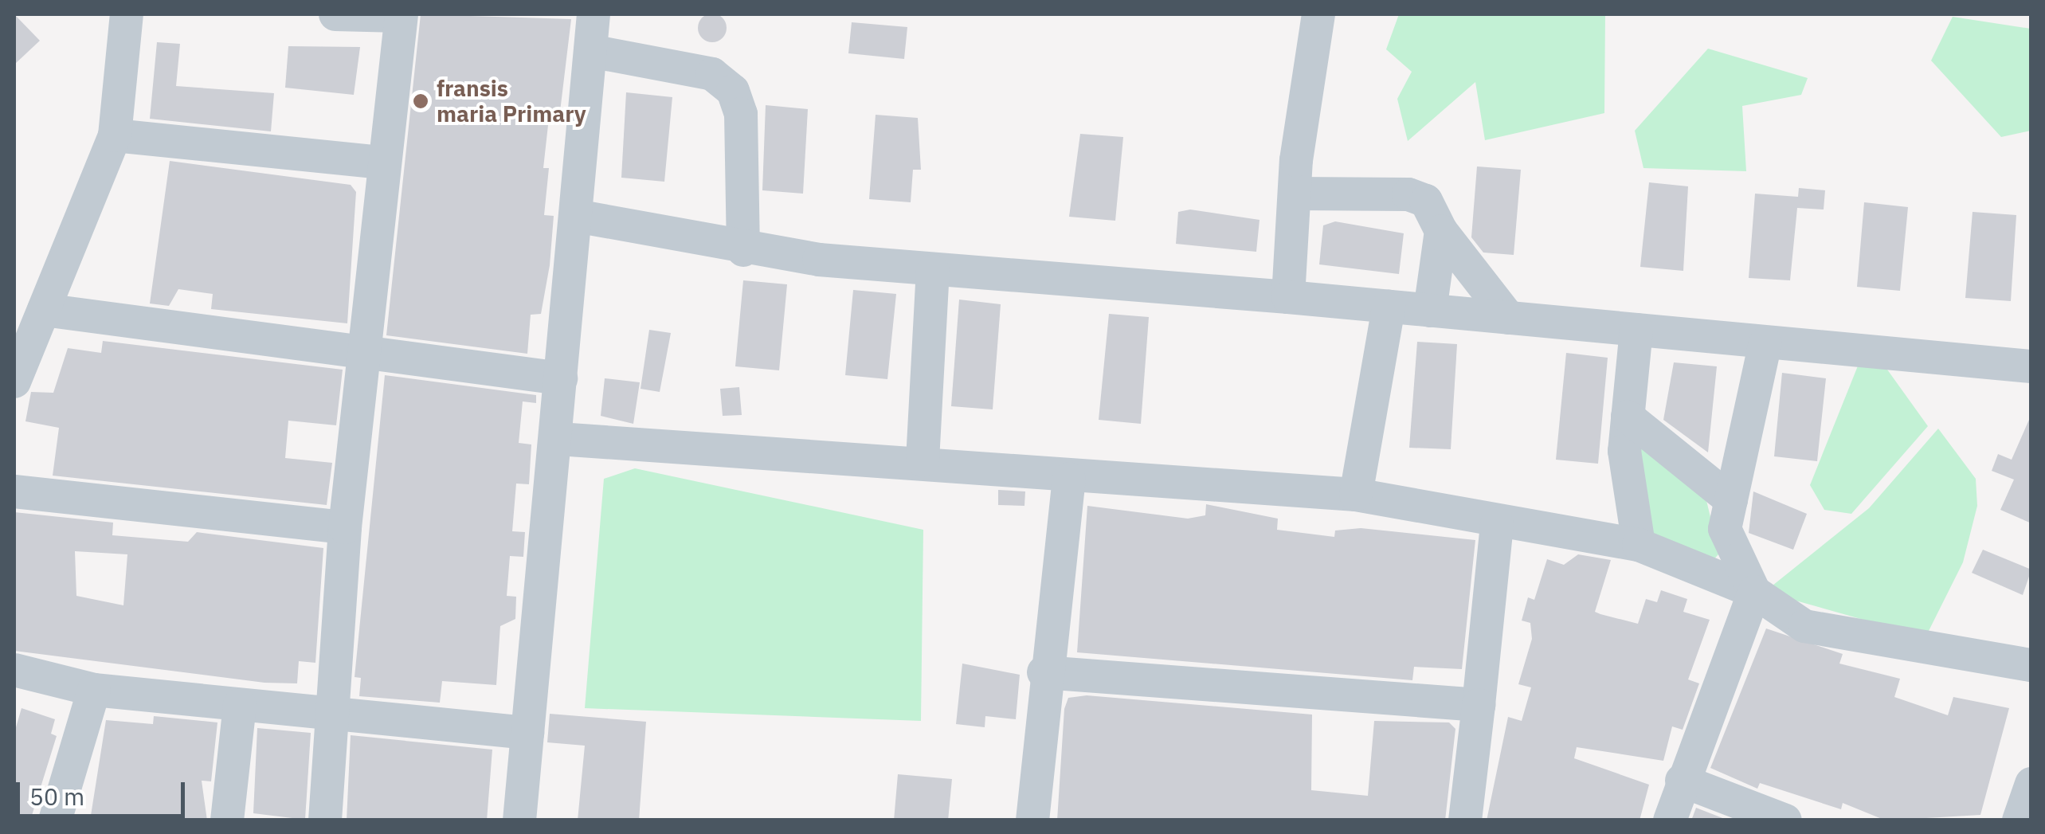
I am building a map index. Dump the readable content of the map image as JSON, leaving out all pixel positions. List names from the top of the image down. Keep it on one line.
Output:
{"places":["fransis maria Primary"],"scale_bar":"50 m"}
